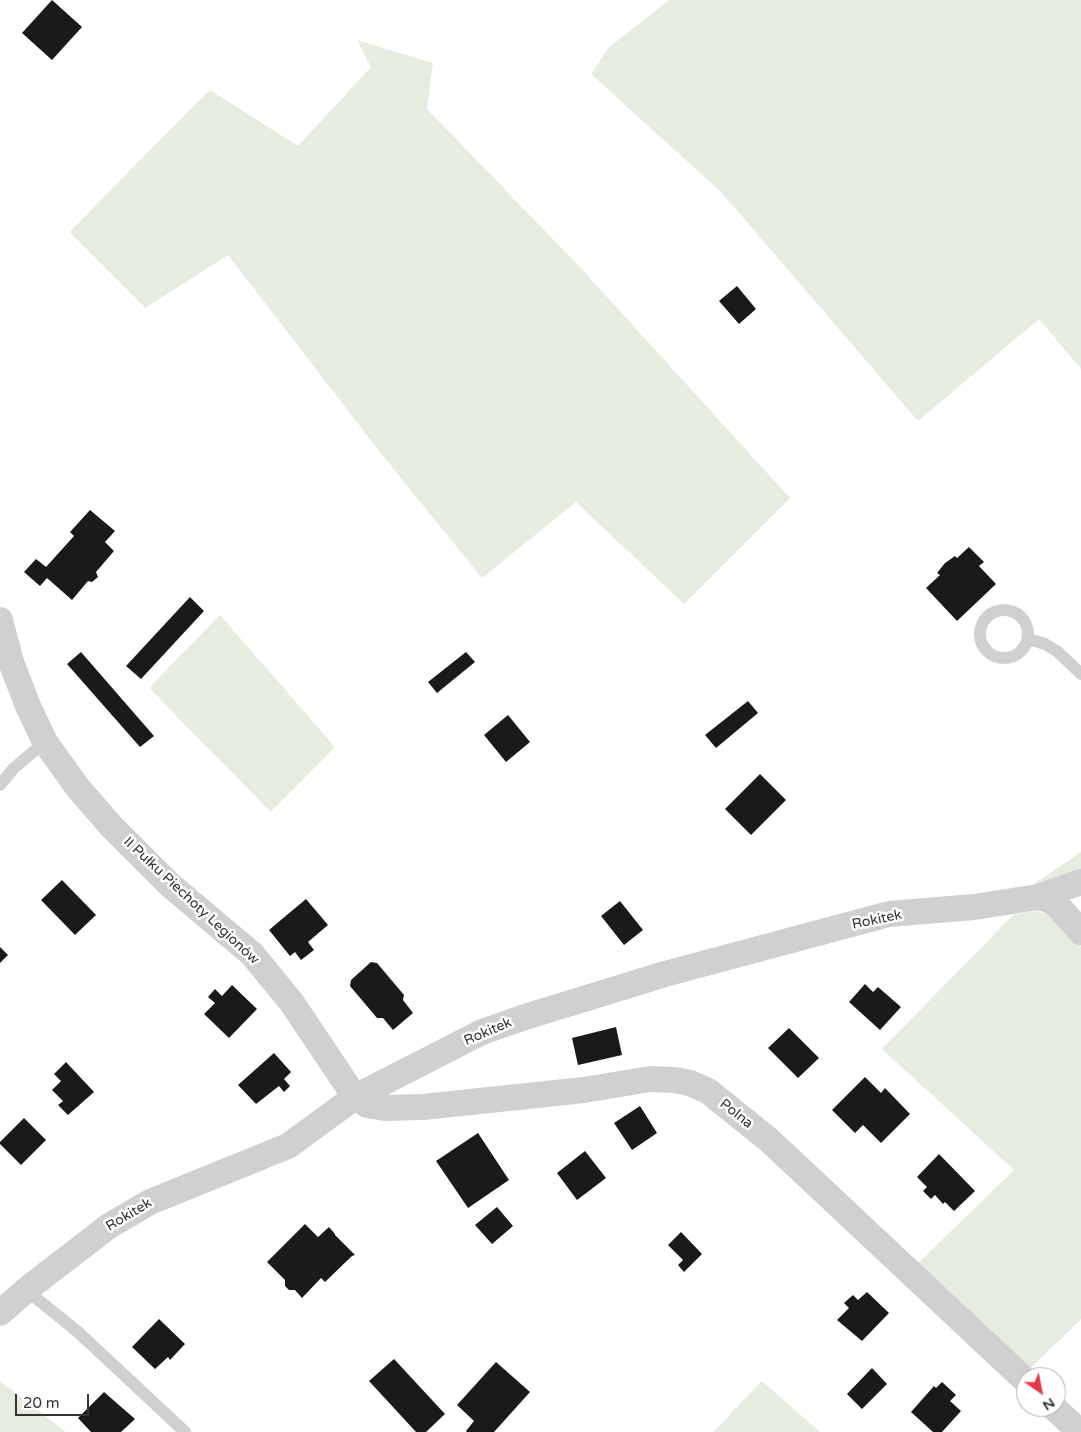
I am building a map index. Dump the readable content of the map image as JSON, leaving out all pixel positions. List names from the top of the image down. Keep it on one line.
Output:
{"streets":{"street":["II Pułku Piechoty Legionów","Rokitek","Polna"]},"crossings":[["II Pułku Piechoty Legionów","Rokitek"],["II Pułku Piechoty Legionów","Polna"],["Rokitek","Polna"]],"scale_bar":"20 m","north":"bottom right"}
